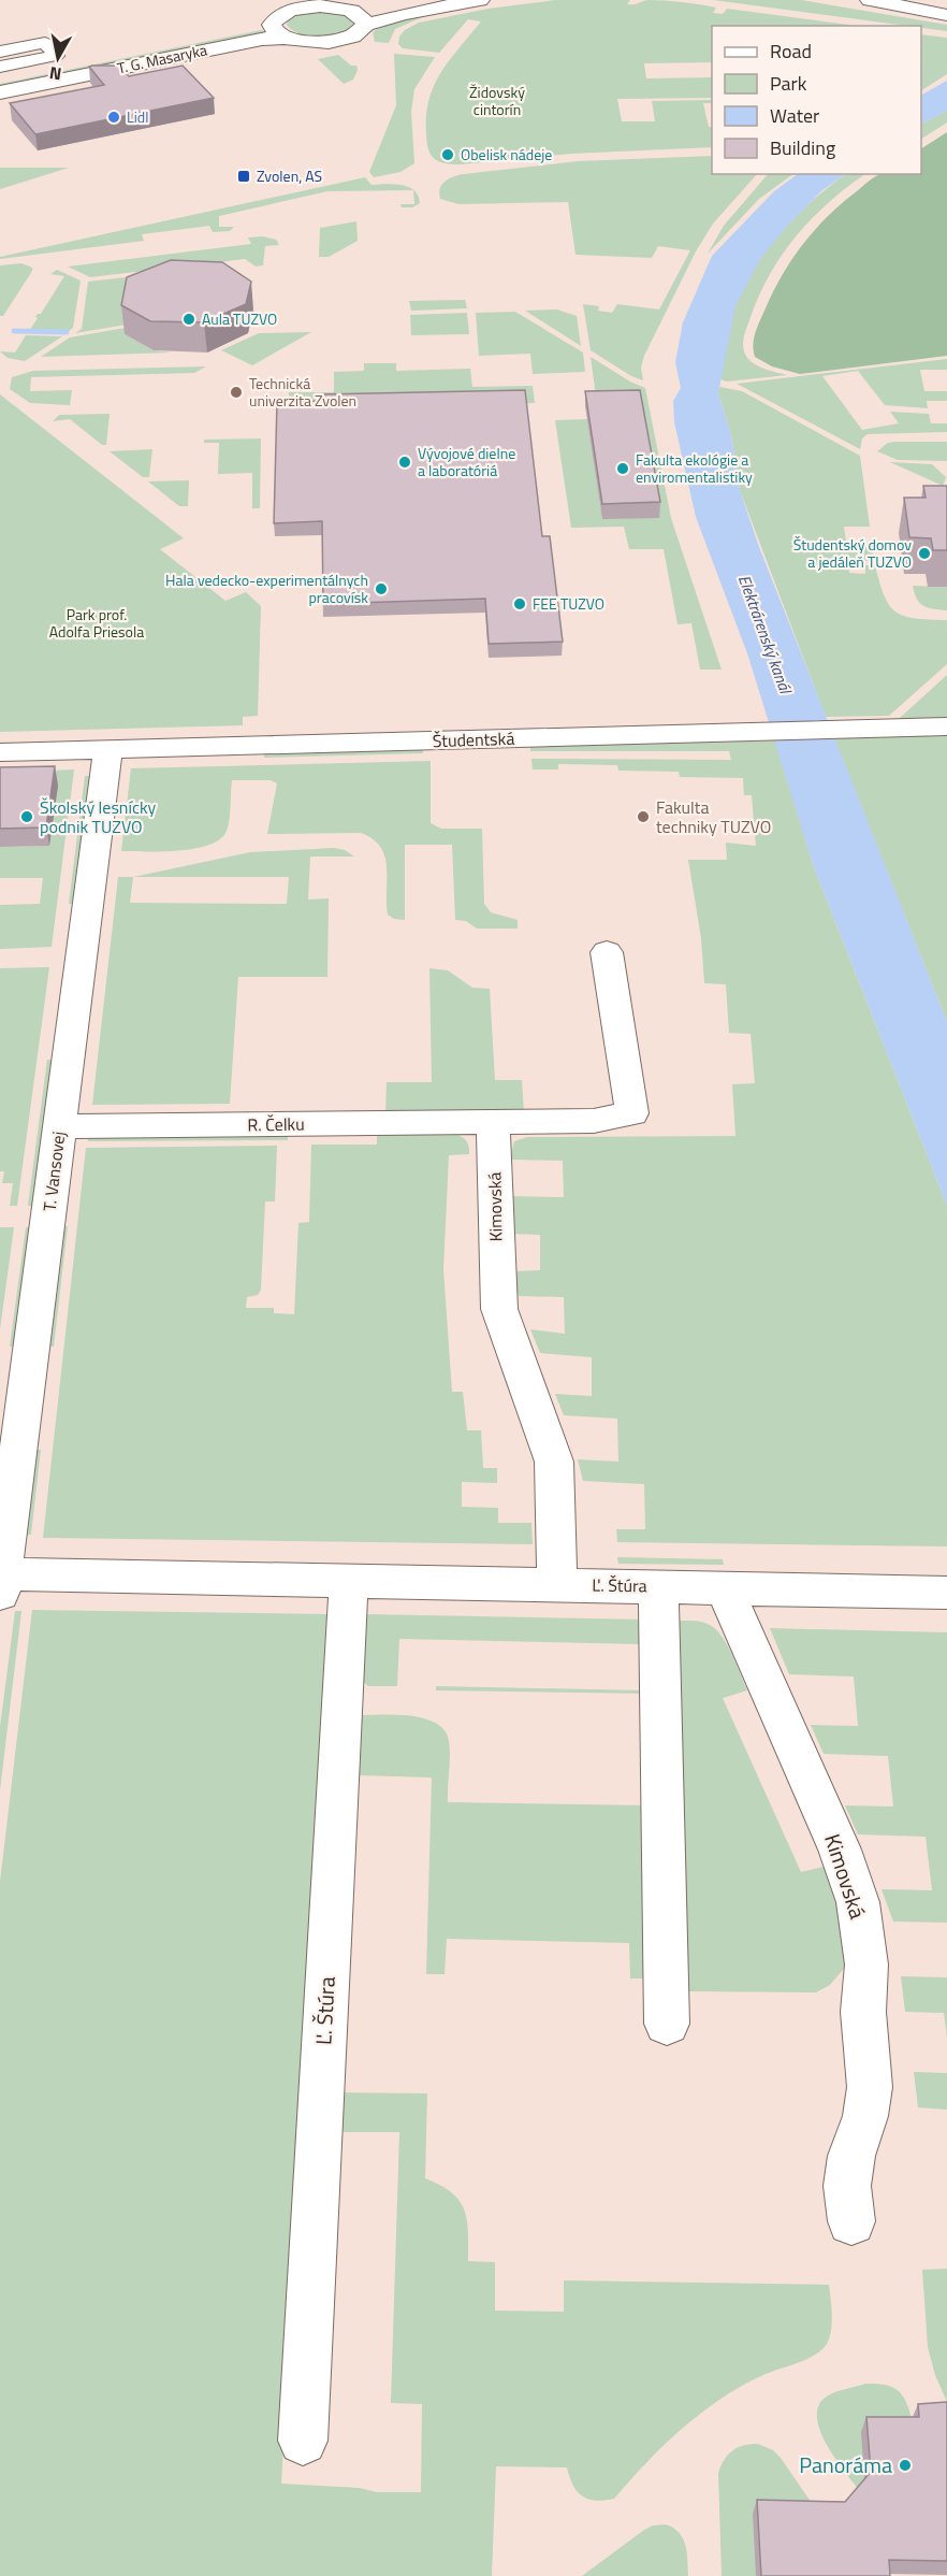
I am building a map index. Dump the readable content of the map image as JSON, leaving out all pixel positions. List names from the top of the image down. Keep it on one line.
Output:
{"streets":{"street":["T. G. Masaryka","Študentská","R. Čelku","T. Vansovej","Kimovská","Ľ. Štúra"]},"crossings":[["Študentská","T. Vansovej"],["R. Čelku","T. Vansovej"],["R. Čelku","Kimovská"],["T. Vansovej","Ľ. Štúra"],["Kimovská","Ľ. Štúra"]],"water":["Elektrárenský kanál"],"parks":["Židovský cintorín","Park prof. Adolfa Priesola"],"places":{"other":["Lidl","Obelisk nádeje","Aula TUZVO","Technická univerzita Zvolen","Vývojové dielne a laboratóriá","Fakulta ekológie a enviromentalistiky","Študentský domov a jedáleň TUZVO","Hala vedecko-experimentálnych pracovísk","FEE TUZVO","Školský lesnícky podnik TUZVO","Fakulta techniky TUZVO","Panoráma"],"transit":["Zvolen, AS"]},"legend":["Road","Park","Water","Building"],"north":"bottom"}
